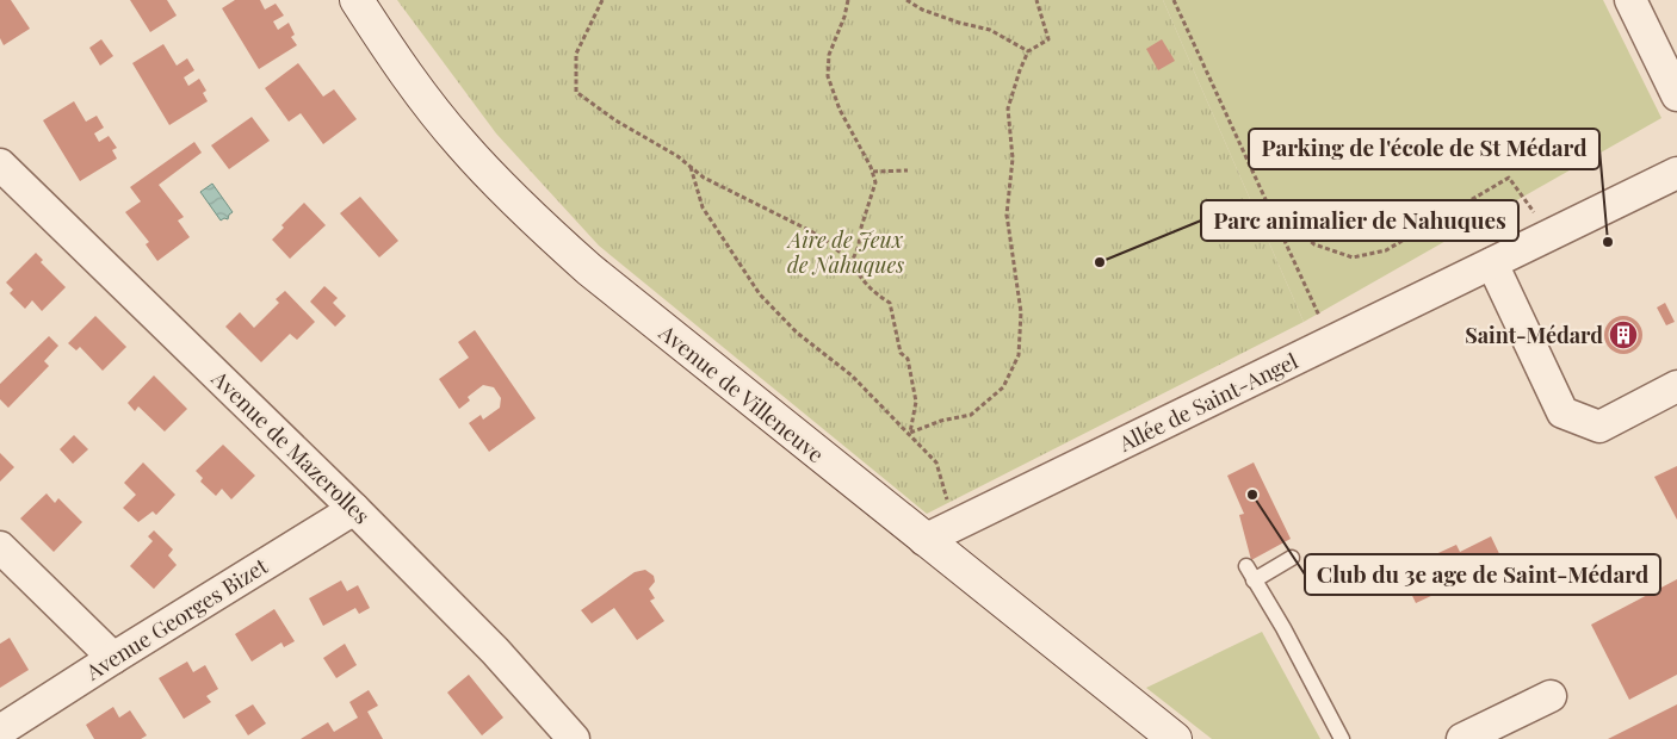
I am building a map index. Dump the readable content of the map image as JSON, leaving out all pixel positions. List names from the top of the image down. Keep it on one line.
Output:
{"streets":{"main road":["Avenue de Villeneuve"],"street":["Allée de Saint-Angel","Avenue de Mazerolles","Avenue Georges Bizet"]},"crossings":[["Avenue de Villeneuve","Allée de Saint-Angel"],["Avenue de Mazerolles","Avenue Georges Bizet"]],"parks":["Aire de Jeux de Nahuques"],"places":{"other":["Parking de l'école de St Médard","Parc animalier de Nahuques","Club du 3e age de Saint-Médard"],"building":["Saint-Médard"]}}
